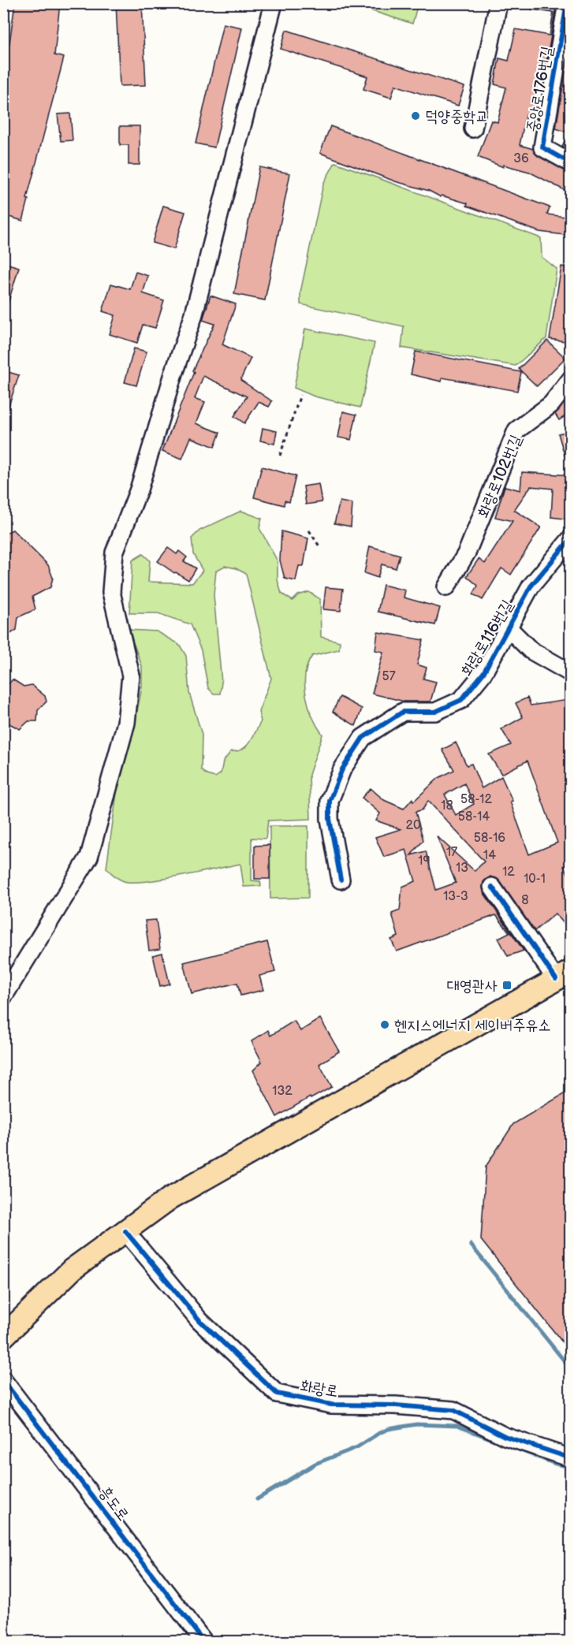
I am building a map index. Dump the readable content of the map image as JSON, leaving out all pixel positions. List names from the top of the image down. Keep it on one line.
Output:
{"streets":{"street":["중앙로176번길","화랑로102번길","화랑로116번길","화랑로","흥도로"]},"places":{"other":["덕양중학교","헨지스에너지 세이버주유소"],"transit":["대영관사"]},"house_numbers":["36","57","58-12","18","58-14","20","58-16","17","14","19","13","12","10-1","13-3","8","132"]}
